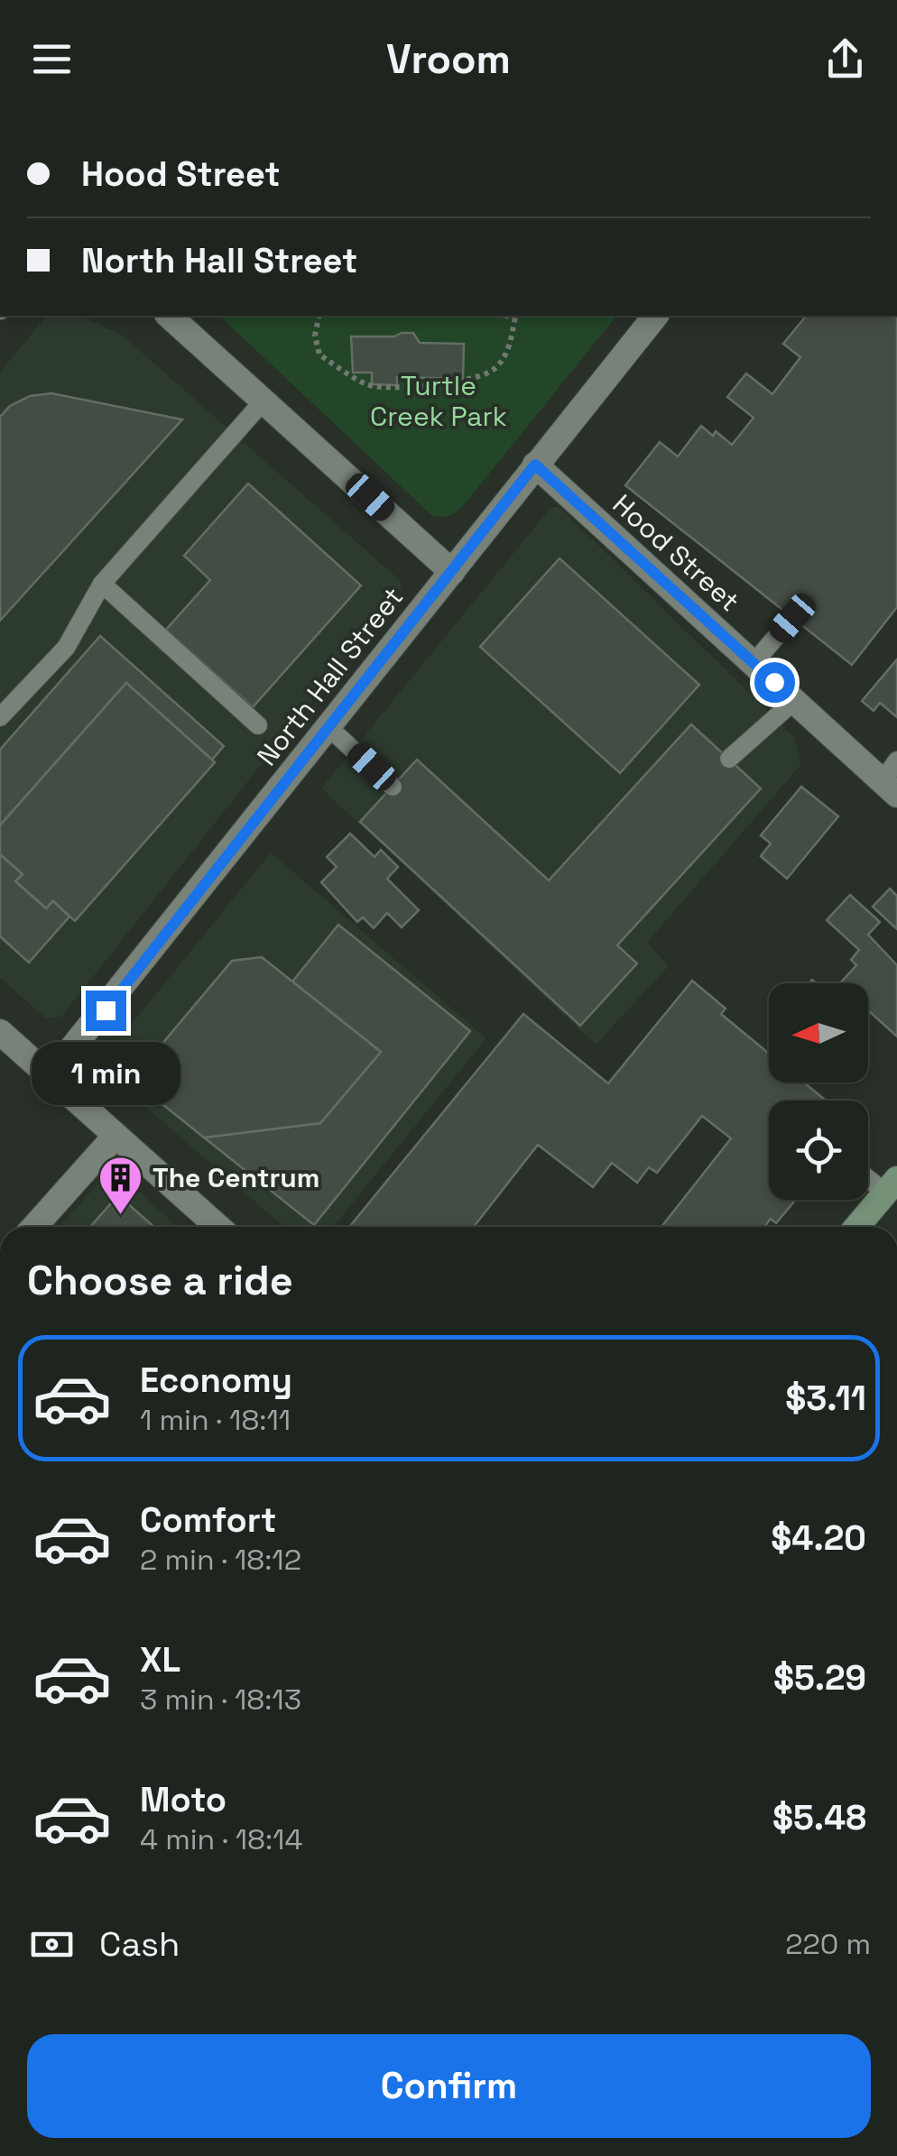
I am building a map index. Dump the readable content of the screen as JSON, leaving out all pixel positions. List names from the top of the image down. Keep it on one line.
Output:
{"streets":{"street":["Hood Street","North Hall Street"]},"crossings":[["Hood Street","North Hall Street"]],"parks":["Turtle Creek Park"],"places":{"building":["The Centrum"]},"north":"left","page":{"header":"Vroom","banner":["Hood Street","North Hall Street"],"bubble":"1 min","heading":"Choose a ride","list":[{"name":"Economy","note":"1 min · 18:11","value":"$3.11"},{"name":"Comfort","note":"2 min · 18:12","value":"$4.20"},{"name":"XL","note":"3 min · 18:13","value":"$5.29"},{"name":"Moto","note":"4 min · 18:14","value":"$5.48"}],"pay":["Cash","220 m"],"buttons":"Confirm"}}
